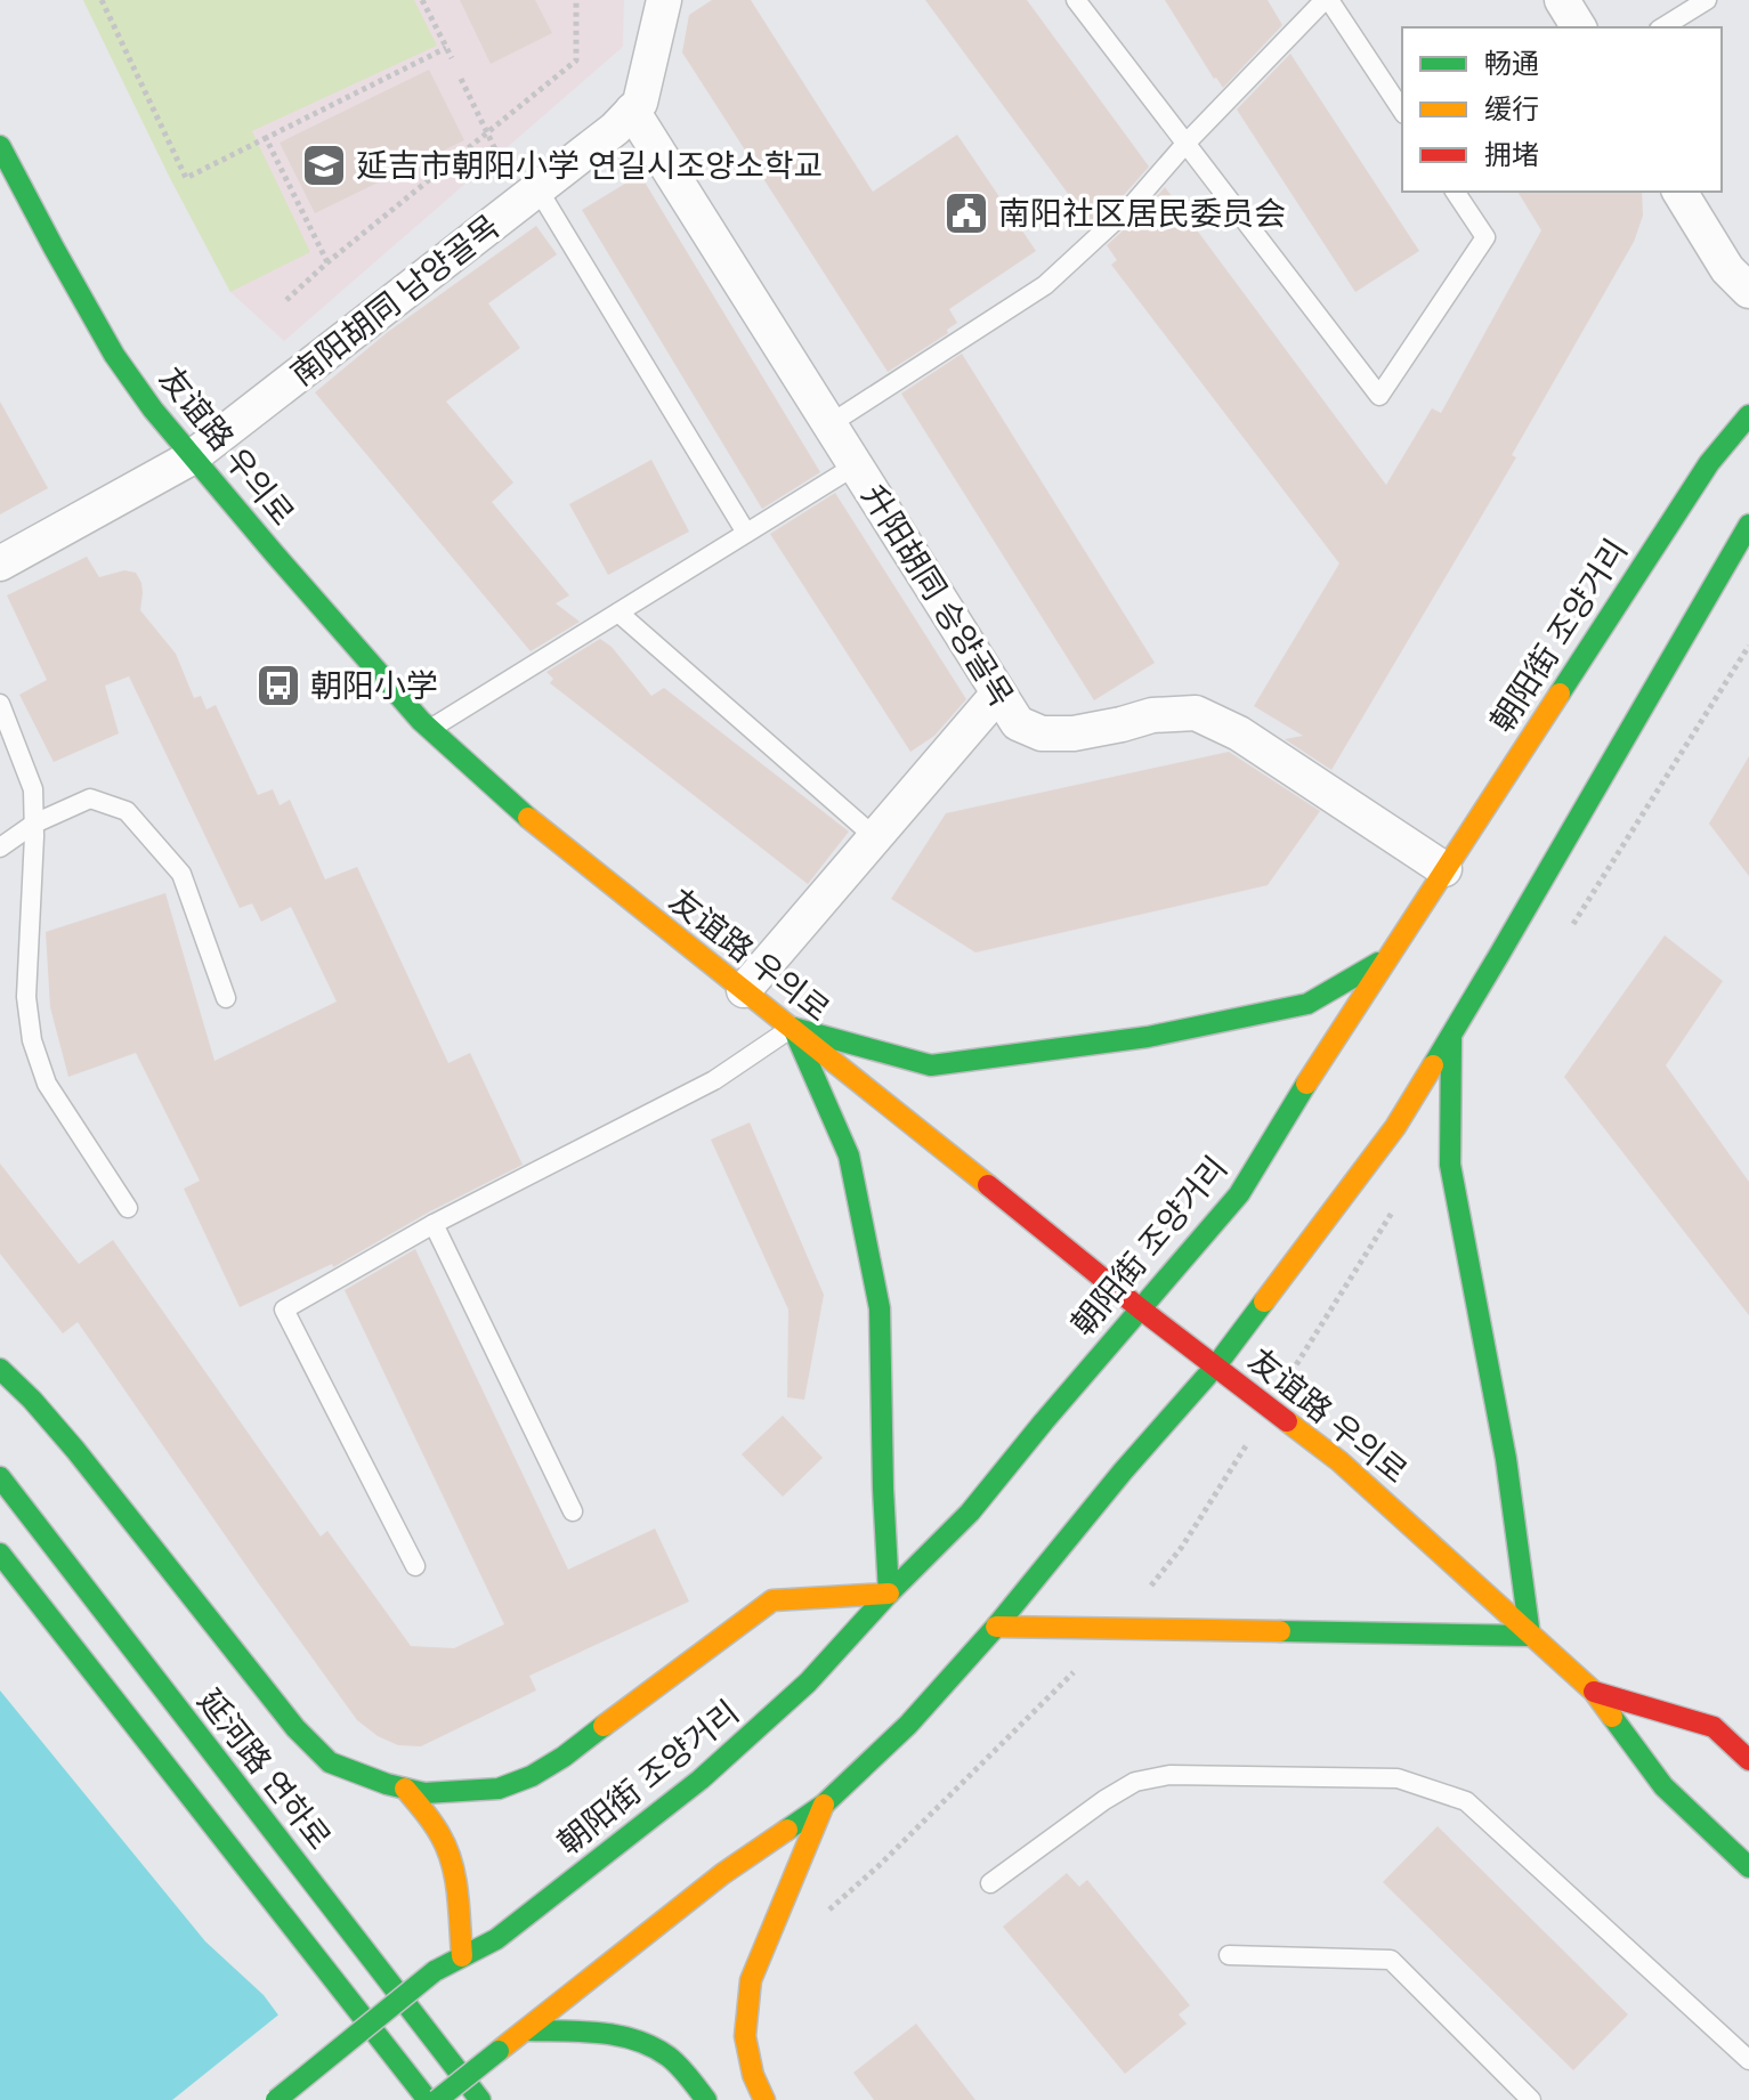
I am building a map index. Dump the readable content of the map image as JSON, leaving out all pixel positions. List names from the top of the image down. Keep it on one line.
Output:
{"streets":{"main road":["友谊路 우의로","朝阳街 조양거리","延河路 연하로"],"street":["南阳胡同 남양골목","升阳胡同 승양골목"]},"crossings":[["南阳胡同 남양골목","友谊路 우의로"],["南阳胡同 남양골목","升阳胡同 승양골목"],["友谊路 우의로","朝阳街 조양거리"],["升阳胡同 승양골목","朝阳街 조양거리"]],"places":{"school or university":["延吉市朝阳小学 연길시조양소학교"],"public building":["南阳社区居民委员会"],"bus stop":["朝阳小学"]},"legend":["畅通","缓行","拥堵"]}
